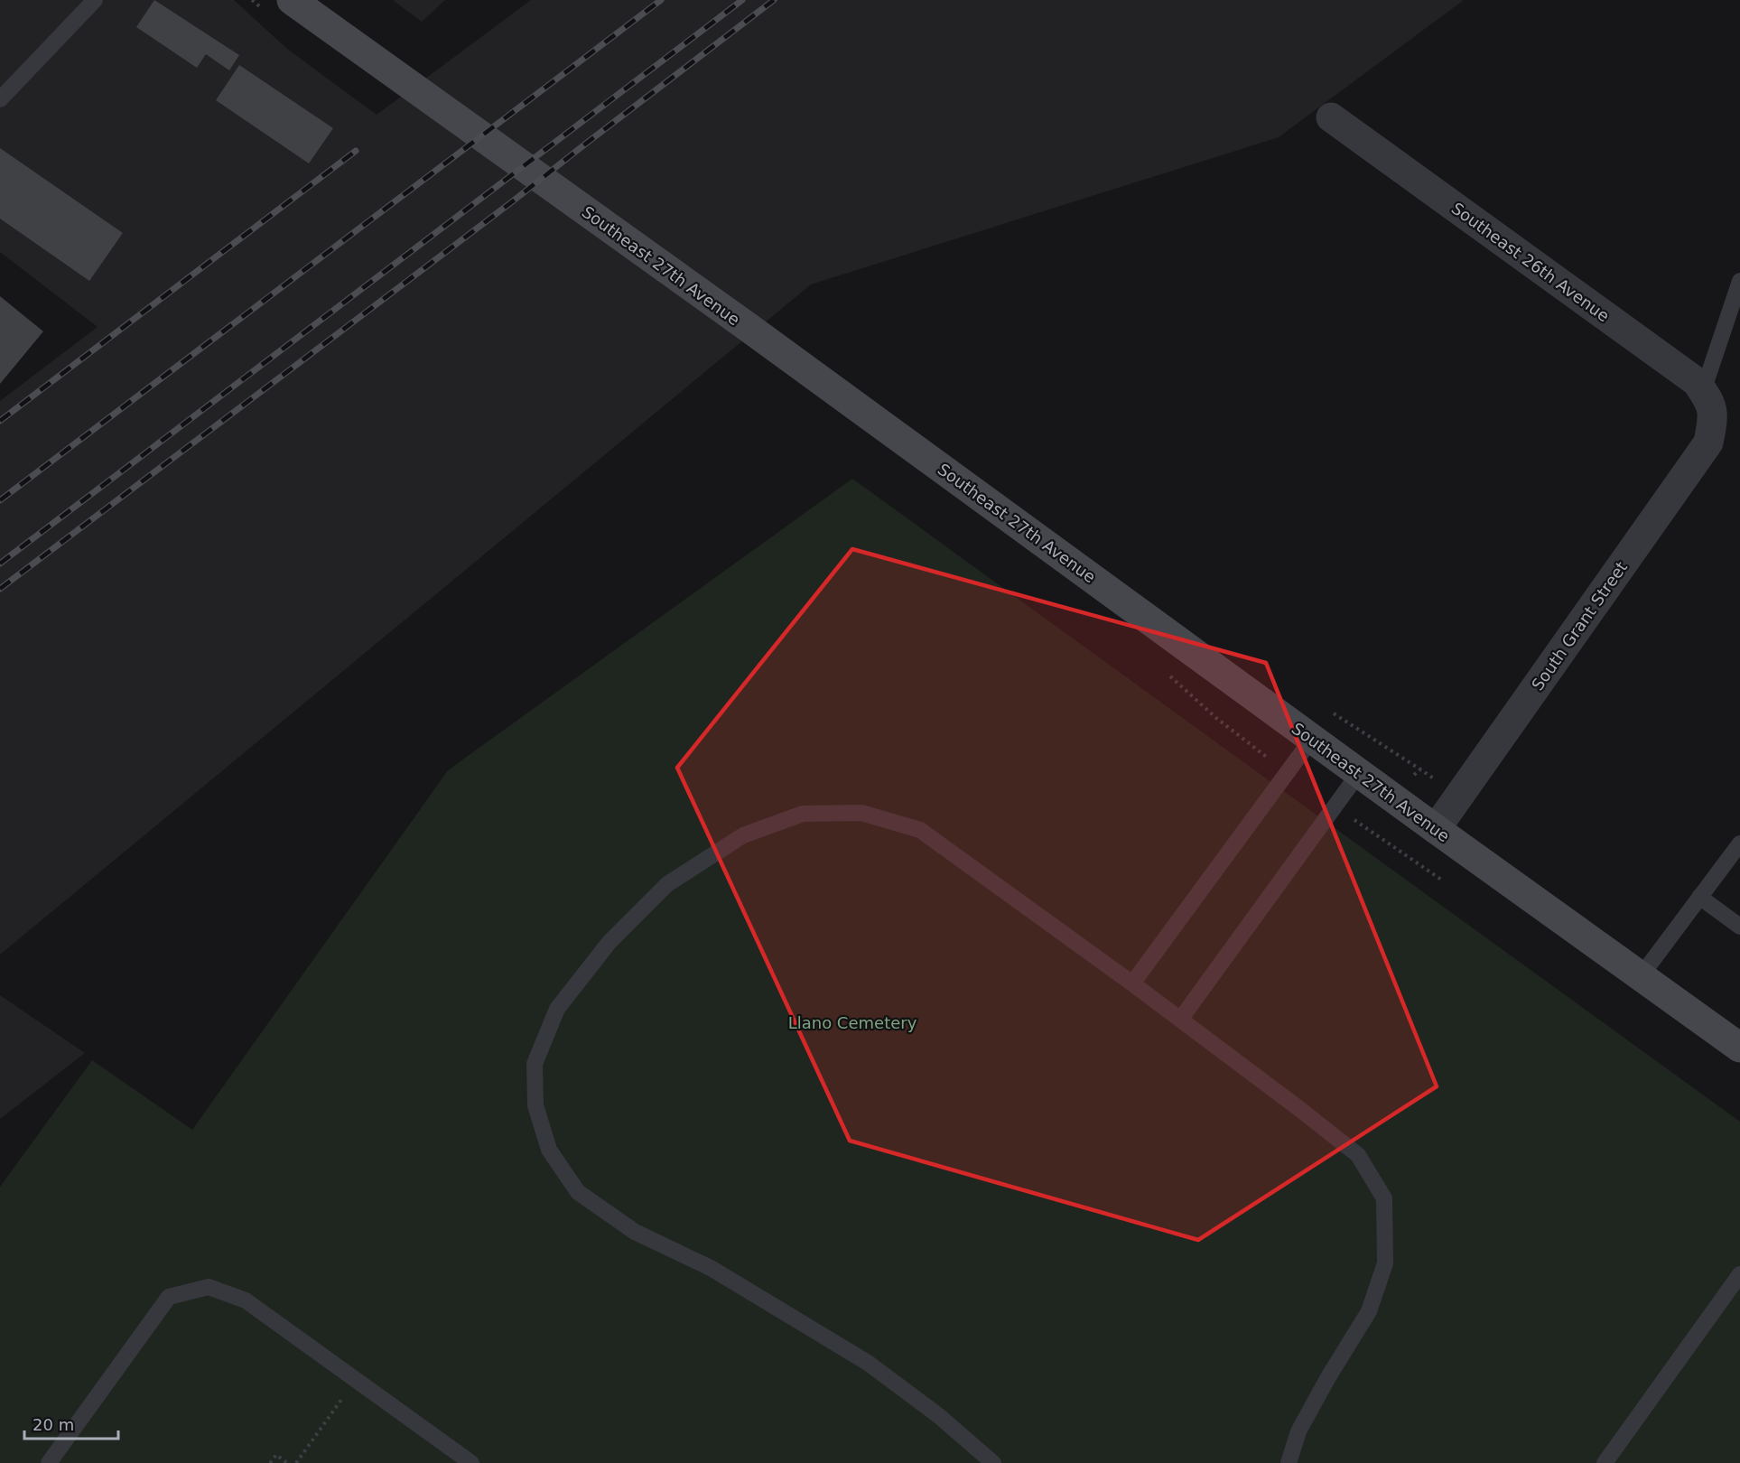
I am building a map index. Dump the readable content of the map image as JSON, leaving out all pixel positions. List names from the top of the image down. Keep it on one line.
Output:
{"streets":{"main road":["Southeast 27th Avenue"],"street":["Southeast 26th Avenue","South Grant Street"]},"crossings":[["Southeast 26th Avenue","South Grant Street"],["Southeast 27th Avenue","South Grant Street"]],"parks":["Llano Cemetery"],"scale_bar":"20 m"}
